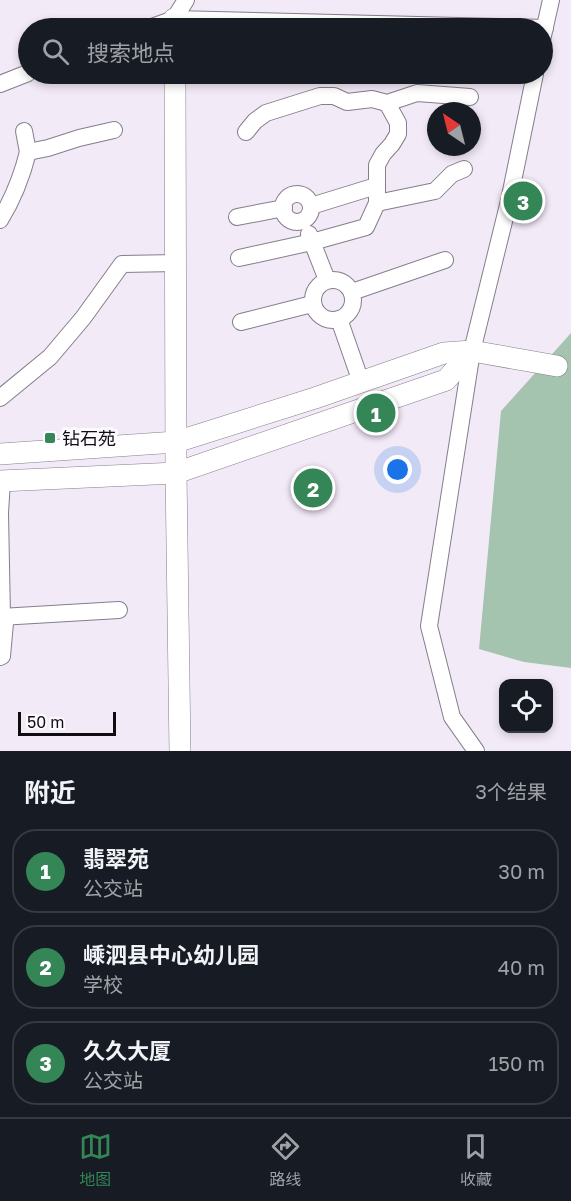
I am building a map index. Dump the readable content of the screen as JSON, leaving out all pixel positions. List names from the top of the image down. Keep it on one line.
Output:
{"places":{"transit":["钻石苑"]},"scale_bar":"50 m","north":"top left","page":{"search":"搜索地点","pins":["3","1","2"],"scale":"50 m","heading":["附近","3个结果"],"list":[{"mark":"1","name":"翡翠苑","note":"公交站","value":"30 m"},{"mark":"2","name":"嵊泗县中心幼儿园","note":"学校","value":"40 m"},{"mark":"3","name":"久久大厦","note":"公交站","value":"150 m"}],"nav":["地图","路线","收藏"]}}
